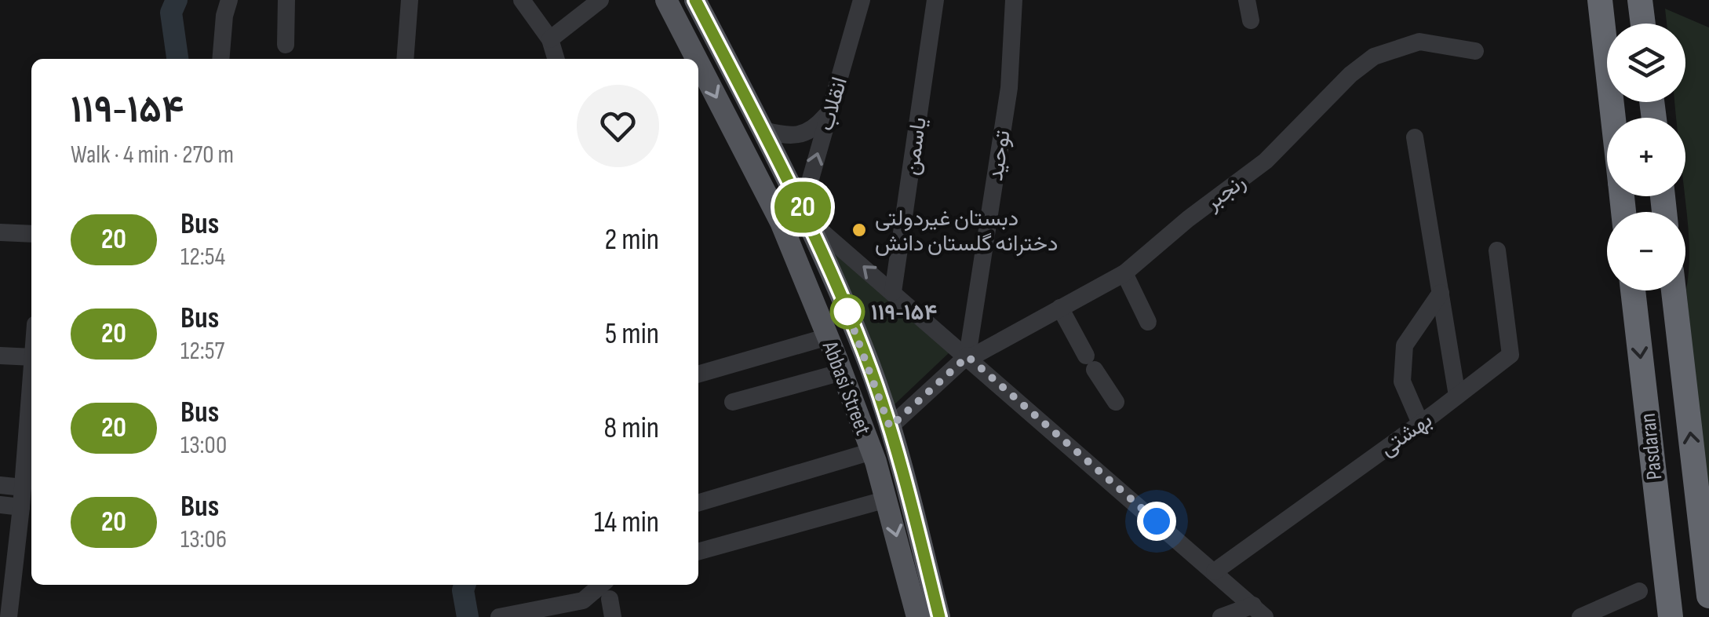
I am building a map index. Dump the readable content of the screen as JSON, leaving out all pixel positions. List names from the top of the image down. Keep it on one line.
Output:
{"streets":{"highway":["Pasdaran"],"main road":["Abbasi Street"],"street":["انقلاب","یاسمن","توحید","رنجبر","بهشتی"]},"crossings":[["انقلاب","Abbasi Street"],["توحید","رنجبر"],["رنجبر","Abbasi Street"]],"one_way":["انقلاب"],"places":["دبستان غیردولتی دخترانه گلستان دانش","۱۱۹-۱۵۴"],"lines":["bus line 20"],"page":{"on_map":"20","map_buttons":["+","−"],"heading":["۱۱۹-۱۵۴","Walk · 4 min · 270 m"],"list":[{"mark":"20","name":"Bus","note":"12:54","value":"2 min"},{"mark":"20","name":"Bus","note":"12:57","value":"5 min"},{"mark":"20","name":"Bus","note":"13:00","value":"8 min"},{"mark":"20","name":"Bus","note":"13:06","value":"14 min"}]}}
